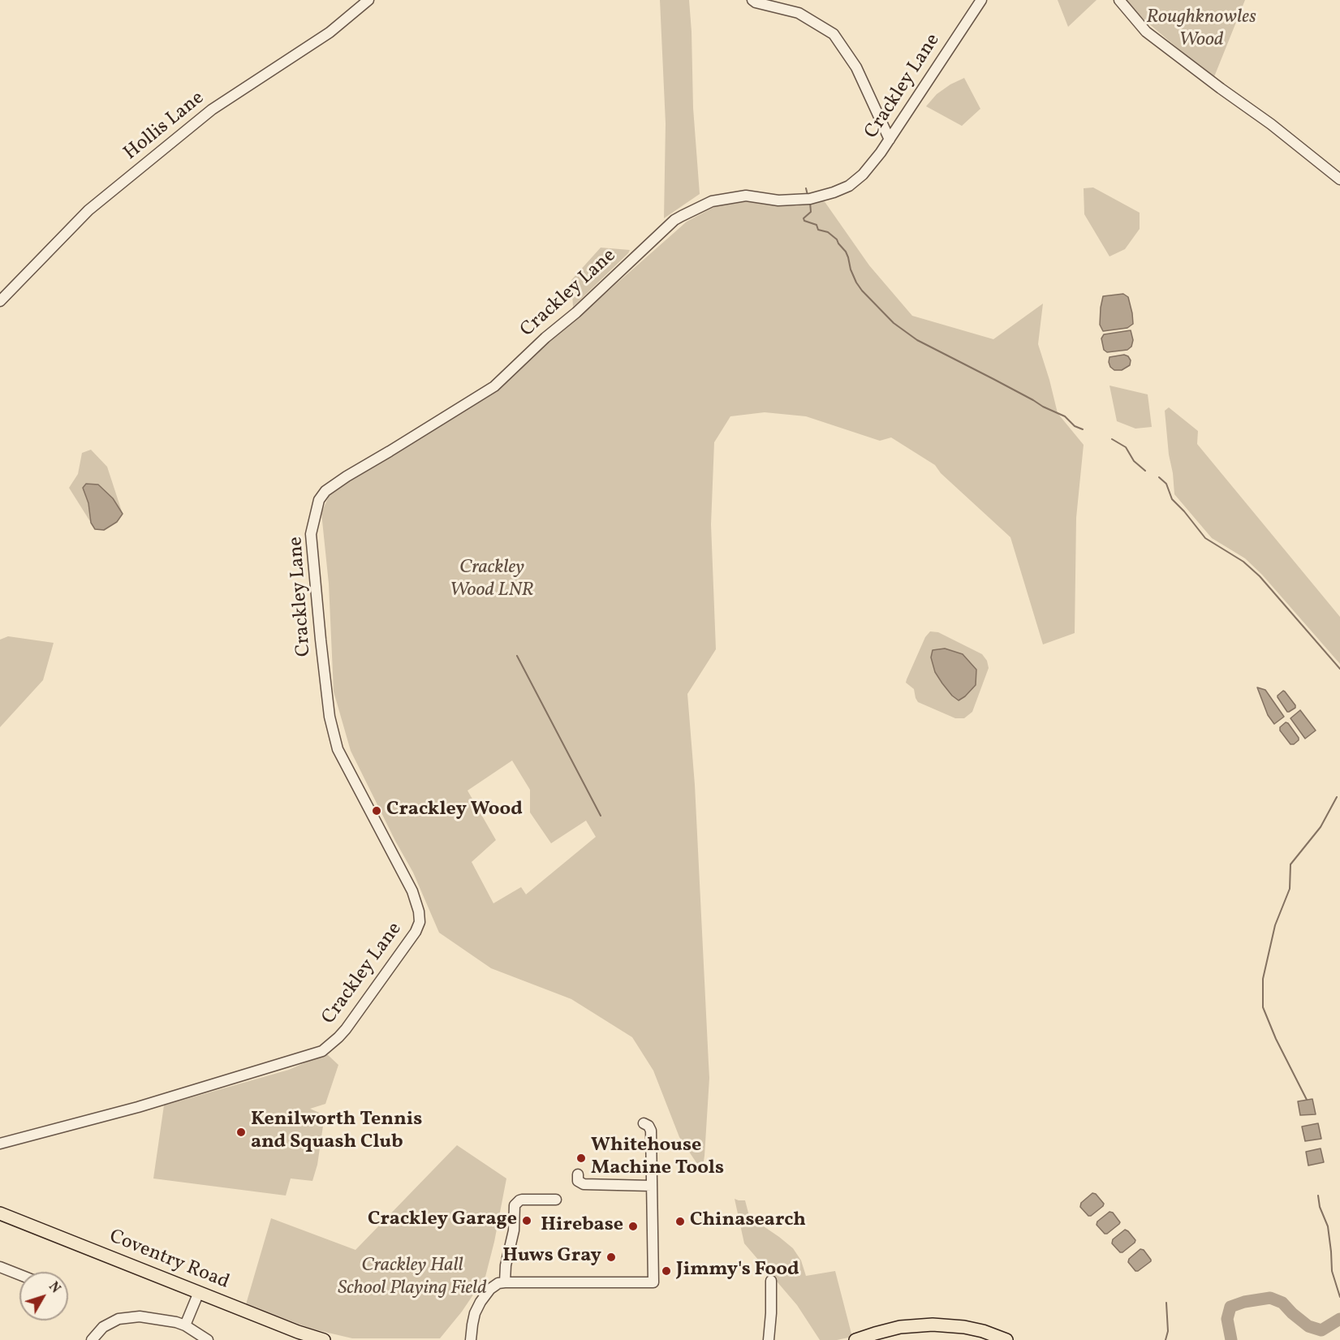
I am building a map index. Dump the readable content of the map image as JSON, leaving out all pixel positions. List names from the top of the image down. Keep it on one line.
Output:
{"streets":{"main road":["Coventry Road"],"street":["Crackley Lane","Hollis Lane"]},"parks":["Roughknowles Wood","Crackley Wood LNR","Crackley Hall School Playing Field"],"places":["Crackley Wood","Kenilworth Tennis and Squash Club","Whitehouse Machine Tools","Crackley Garage","Chinasearch","Hirebase","Huws Gray","Jimmy's Food"],"north":"top right"}
